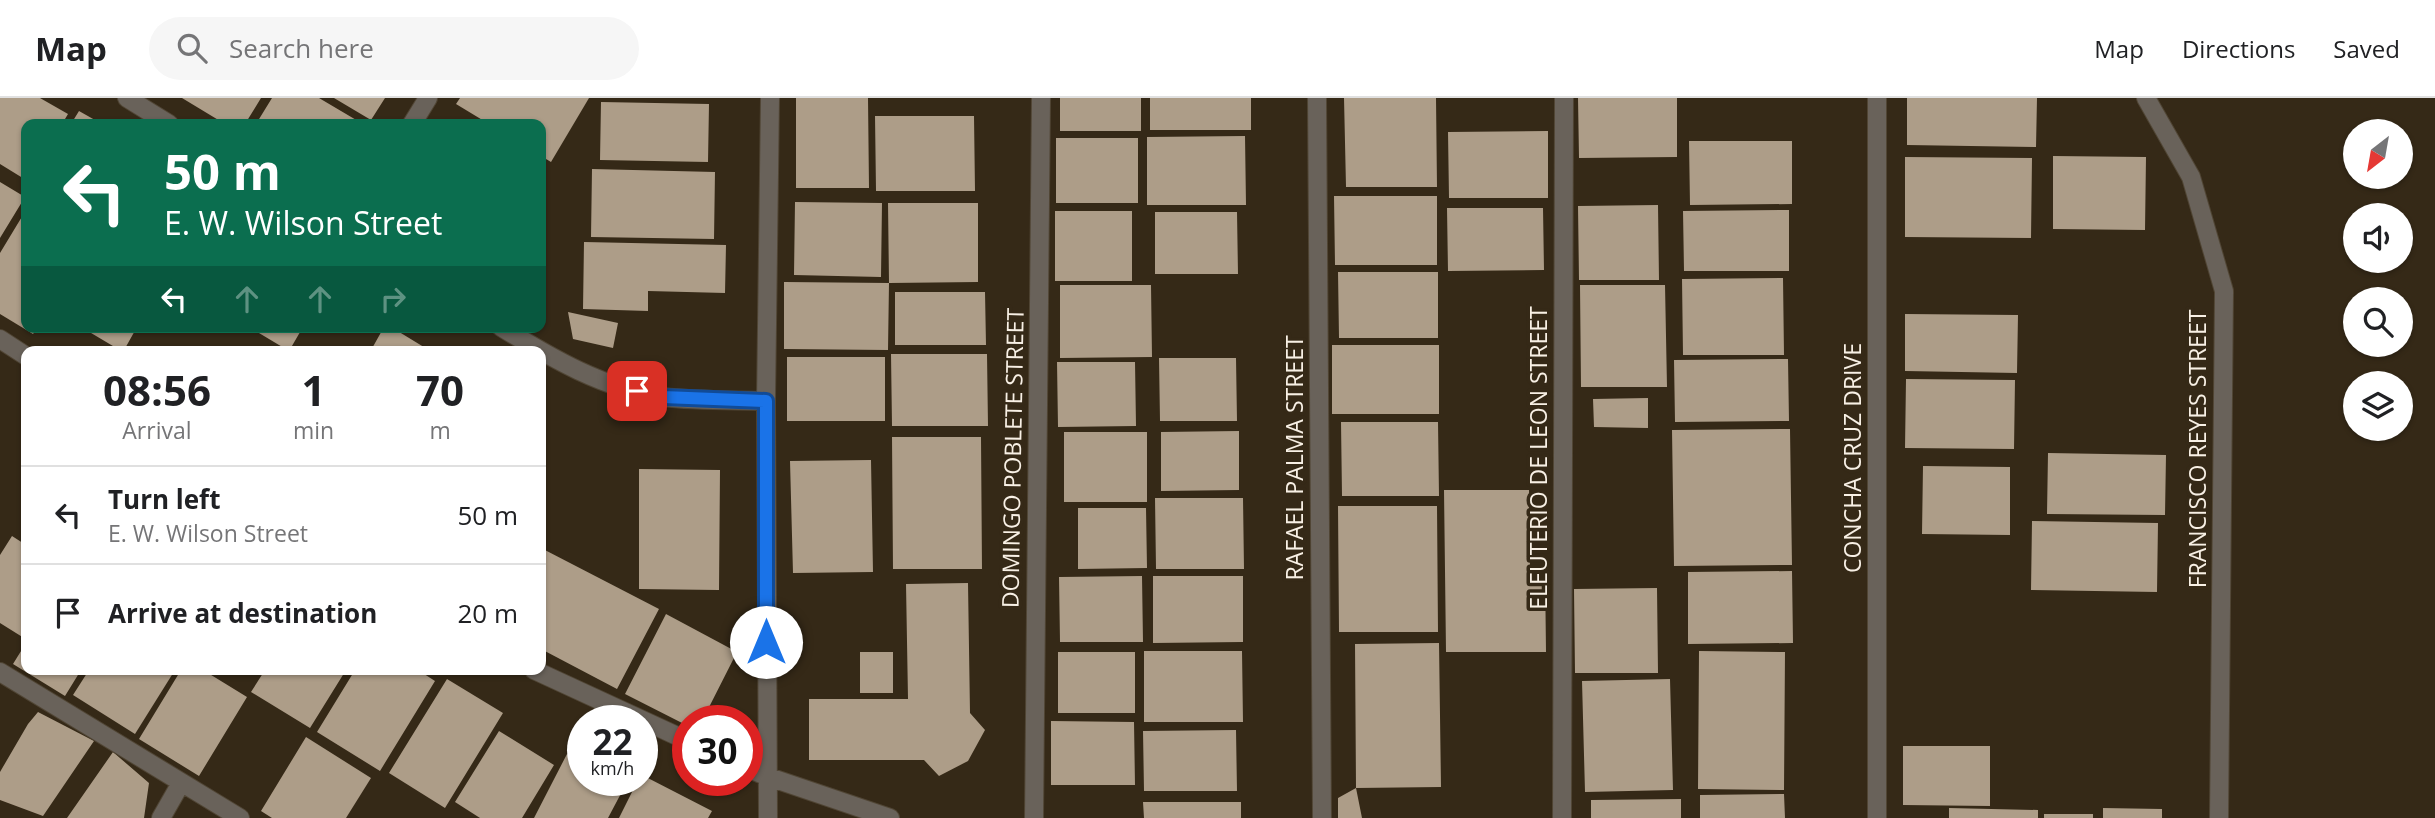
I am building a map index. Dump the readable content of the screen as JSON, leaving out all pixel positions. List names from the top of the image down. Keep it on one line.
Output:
{"streets":{"street":["FRANCISCO REYES STREET","DOMINGO POBLETE STREET","RAFAEL PALMA STREET","ELEUTERIO DE LEON STREET","CONCHA CRUZ DRIVE"]},"north":"bottom left","page":{"header":"Map","search":"Search here","nav":["Map","Directions","Saved"],"turn":["50 m","E. W. Wilson Street"],"eta":["08:56","Arrival","1","min","70","m"],"list":[{"name":"Turn left","note":"E. W. Wilson Street","value":"50 m"},{"name":"Arrive at destination","value":"20 m"}],"speed":"22 km/h","limit":"30"}}
